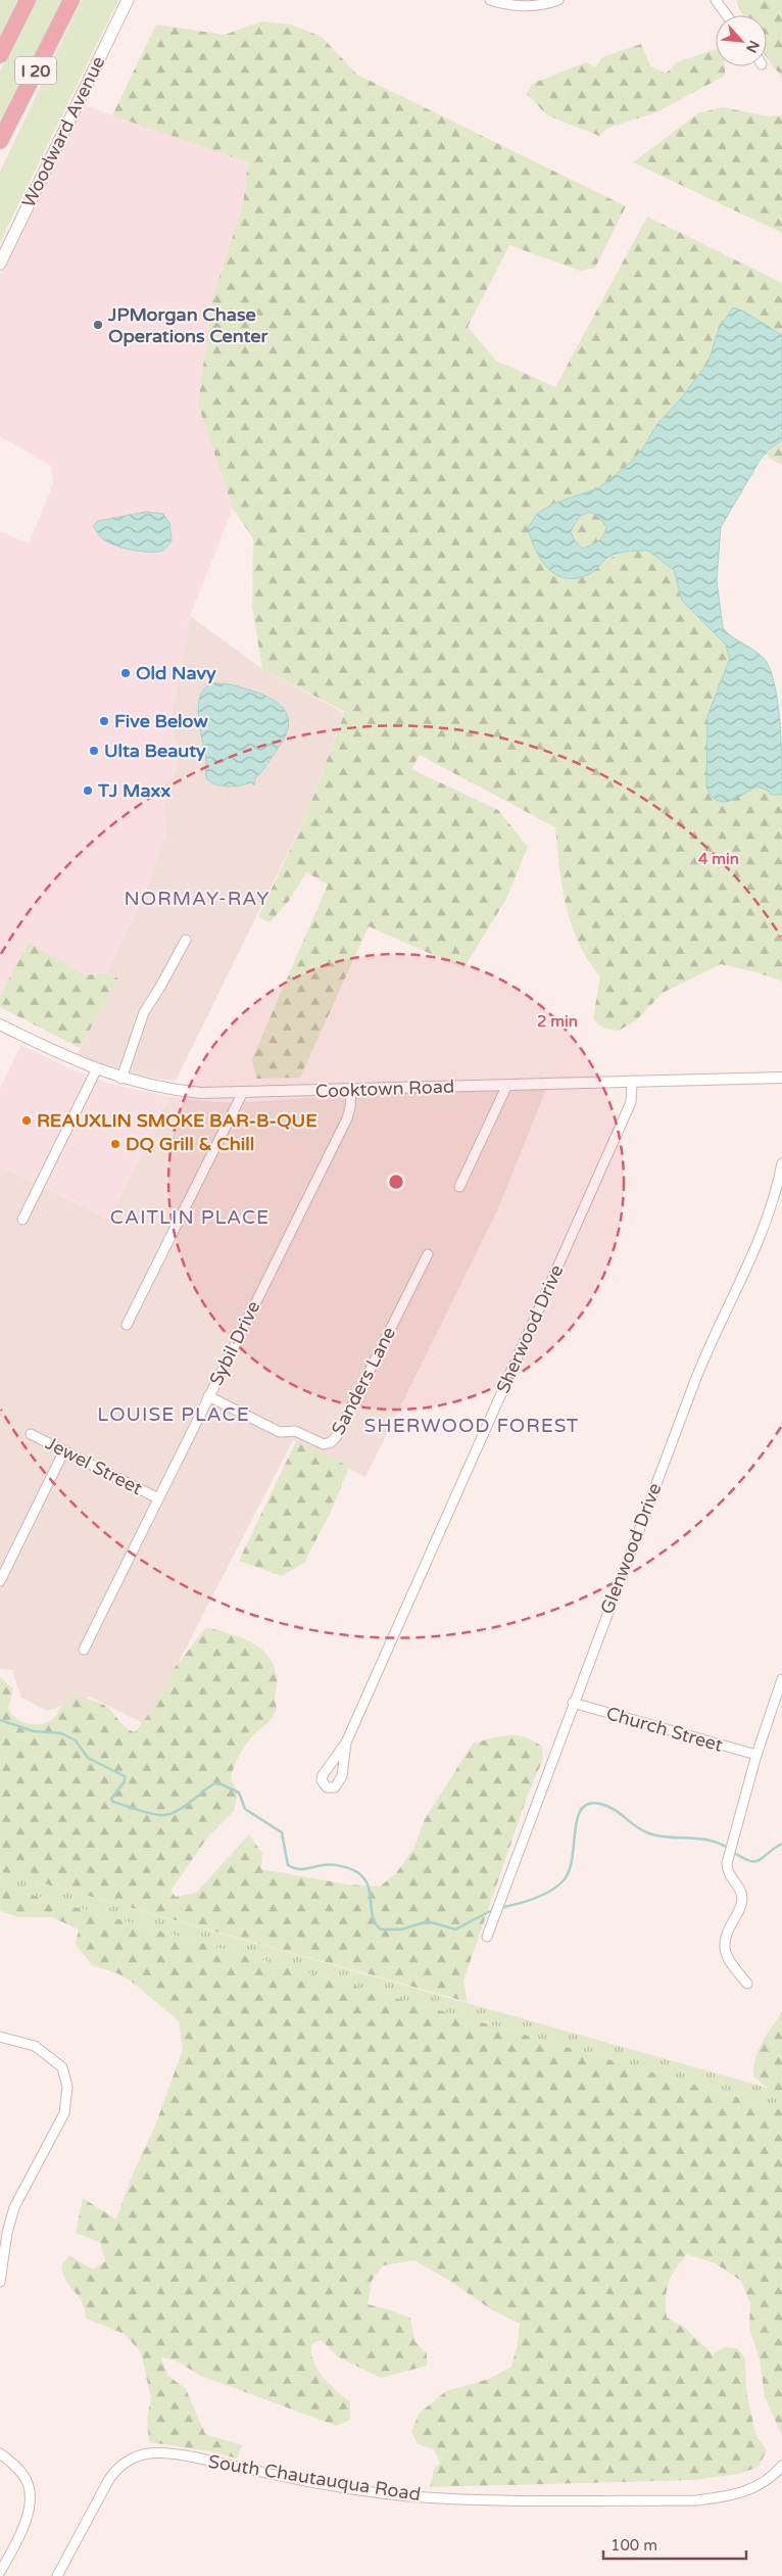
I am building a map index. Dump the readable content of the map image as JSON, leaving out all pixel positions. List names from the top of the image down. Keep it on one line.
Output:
{"streets":{"highway":["I 20"],"main road":["Woodward Avenue"],"street":["Cooktown Road","Sherwood Drive","Sybil Drive","Sanders Lane","Jewel Street","Glenwood Drive","Church Street","South Chautauqua Road"]},"crossings":[["Cooktown Road","Sherwood Drive"],["Cooktown Road","Sybil Drive"],["Sybil Drive","Sanders Lane"],["Sybil Drive","Jewel Street"],["Glenwood Drive","Church Street"]],"districts":["NORMAY-RAY","CAITLIN PLACE","LOUISE PLACE","SHERWOOD FOREST"],"places":["JPMorgan Chase Operations Center","Old Navy","Five Below","Ulta Beauty","TJ Maxx","REAUXLIN SMOKE BAR-B-QUE","DQ Grill & Chill"],"scale_bar":"100 m","north":"bottom right","rings":["4 min","2 min"]}
